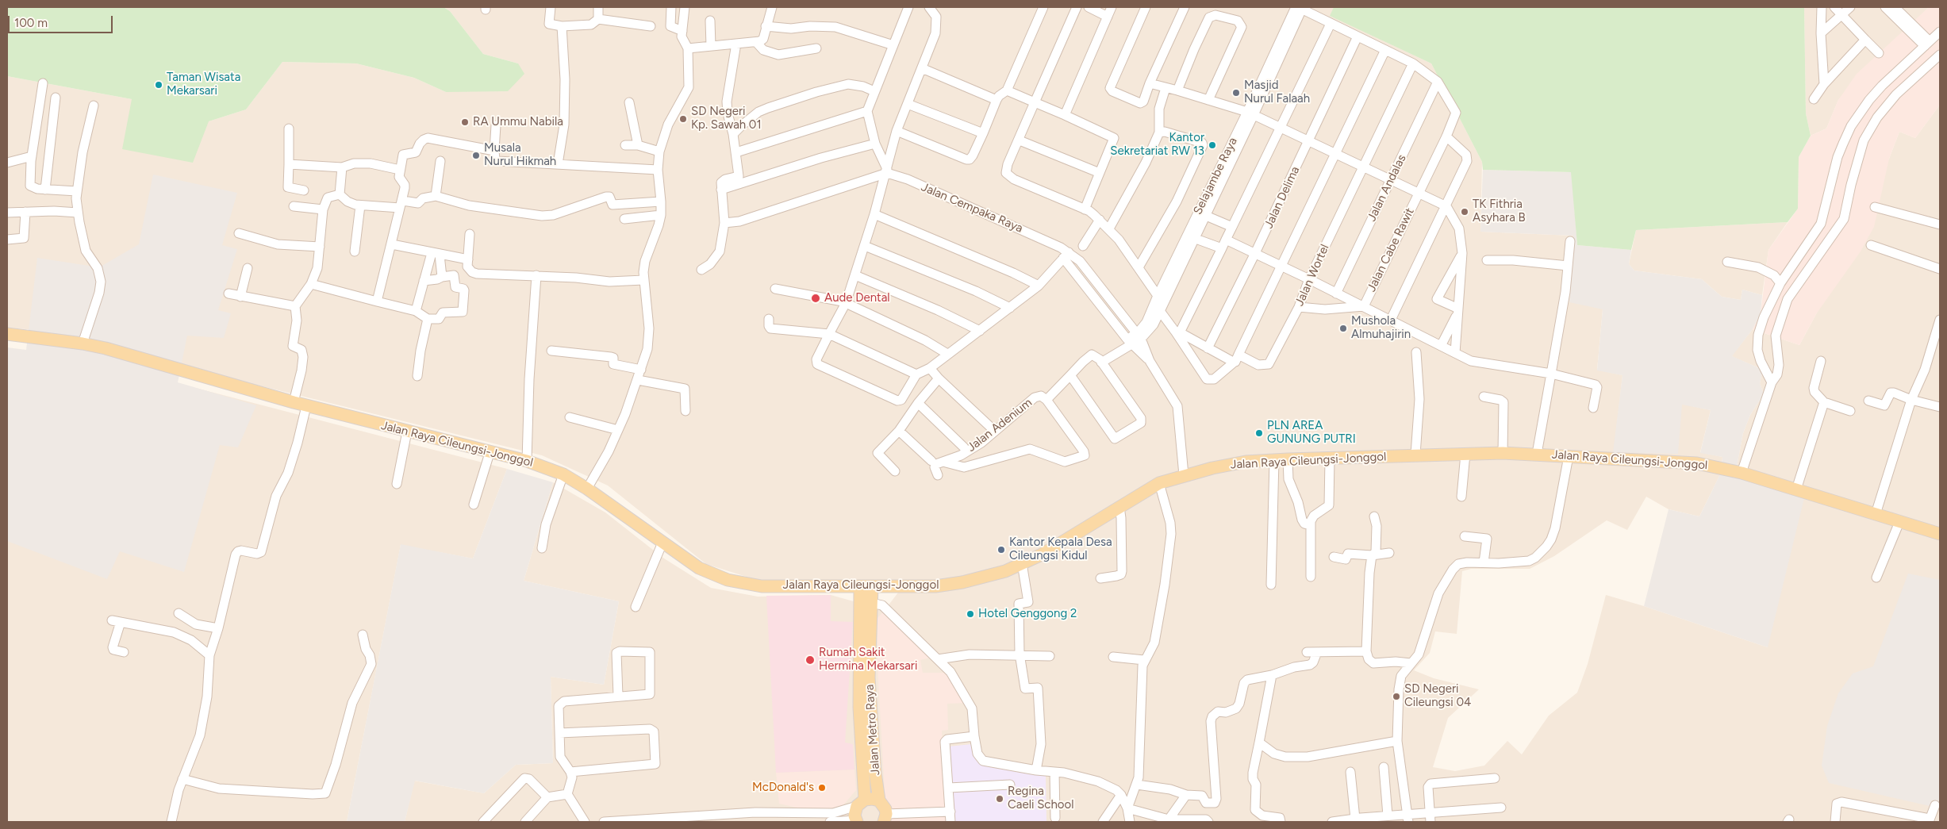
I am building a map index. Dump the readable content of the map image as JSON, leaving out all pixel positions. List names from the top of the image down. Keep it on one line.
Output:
{"streets":{"main road":["Jalan Raya Cileungsi-Jonggol","Jalan Metro Raya"],"street":["Selajambe Raya","Jalan Andalas","Jalan Delima","Jalan Cempaka Raya","Jalan Cabe Rawit","Jalan Wortel","Jalan Adenium"]},"crossings":[["Selajambe Raya","Jalan Wortel"],["Jalan Andalas","Jalan Cabe Rawit"],["Jalan Delima","Jalan Wortel"],["Jalan Raya Cileungsi-Jonggol","Jalan Metro Raya"]],"places":["Taman Wisata Mekarsari","Masjid Nurul Falaah","SD Negeri Kp. Sawah 01","RA Ummu Nabila","Kantor Sekretariat RW 13","Musala Nurul Hikmah","TK Fithria Asyhara B","Aude Dental","Mushola Almuhajirin","PLN AREA GUNUNG PUTRI","Kantor Kepala Desa Cileungsi Kidul","Hotel Genggong 2","Rumah Sakit Hermina Mekarsari","SD Negeri Cileungsi 04","McDonald's","Regina Caeli School"],"scale_bar":"100 m"}
